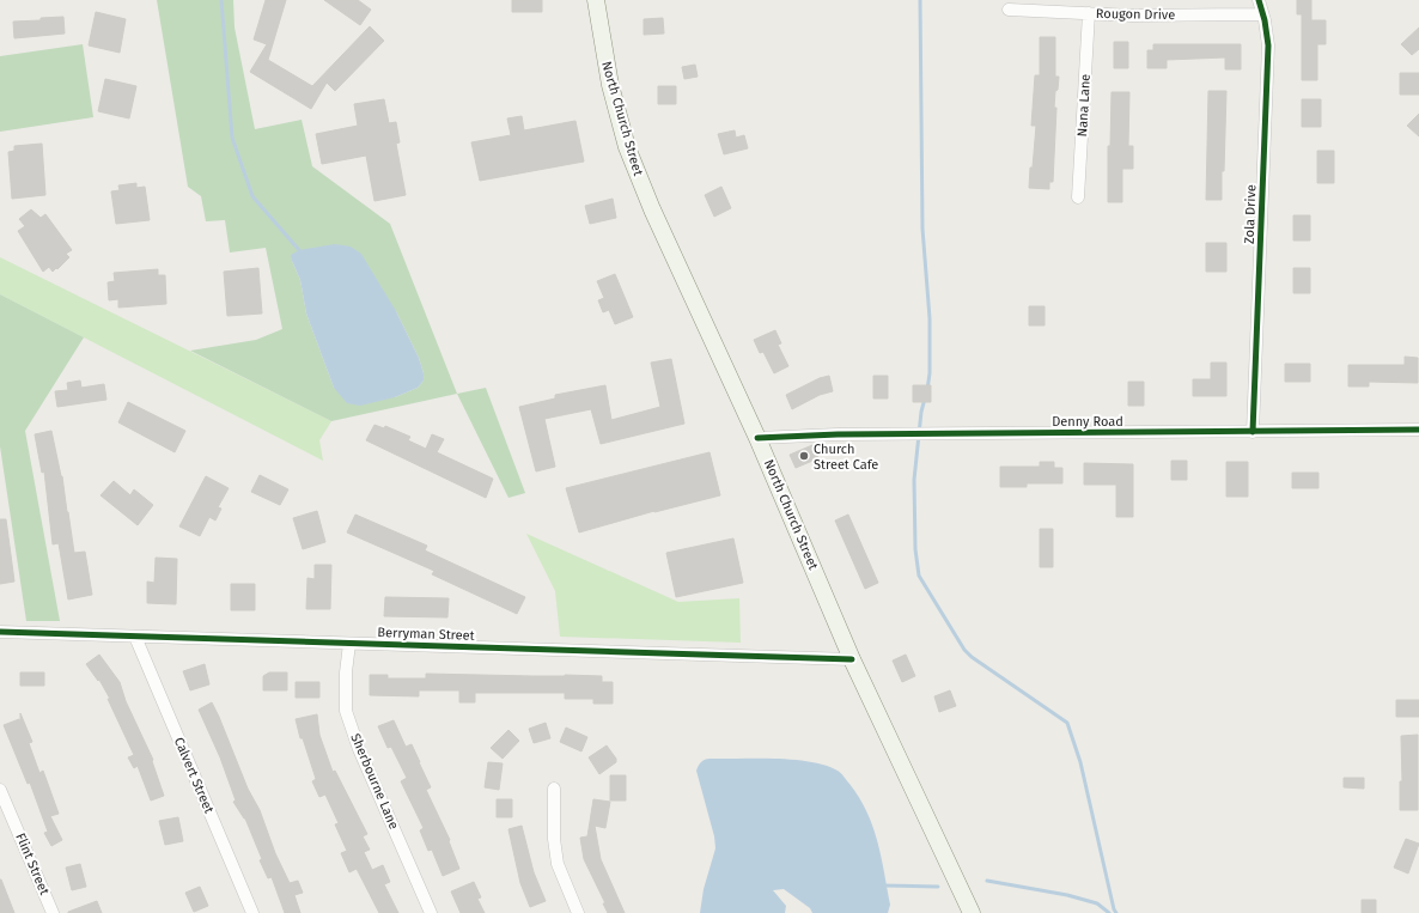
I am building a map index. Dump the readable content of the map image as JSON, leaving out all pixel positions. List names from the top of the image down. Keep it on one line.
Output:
{"streets":{"main road":["North Church Street"],"street":["Rougon Drive","Nana Lane","Zola Drive","Denny Road","Berryman Street","Calvert Street","Sherbourne Lane","Flint Street"]},"crossings":[["Rougon Drive","Nana Lane"],["Rougon Drive","Zola Drive"],["North Church Street","Denny Road"],["North Church Street","Berryman Street"],["Zola Drive","Denny Road"],["Berryman Street","Calvert Street"],["Berryman Street","Sherbourne Lane"]],"places":["Church Street Cafe"]}
